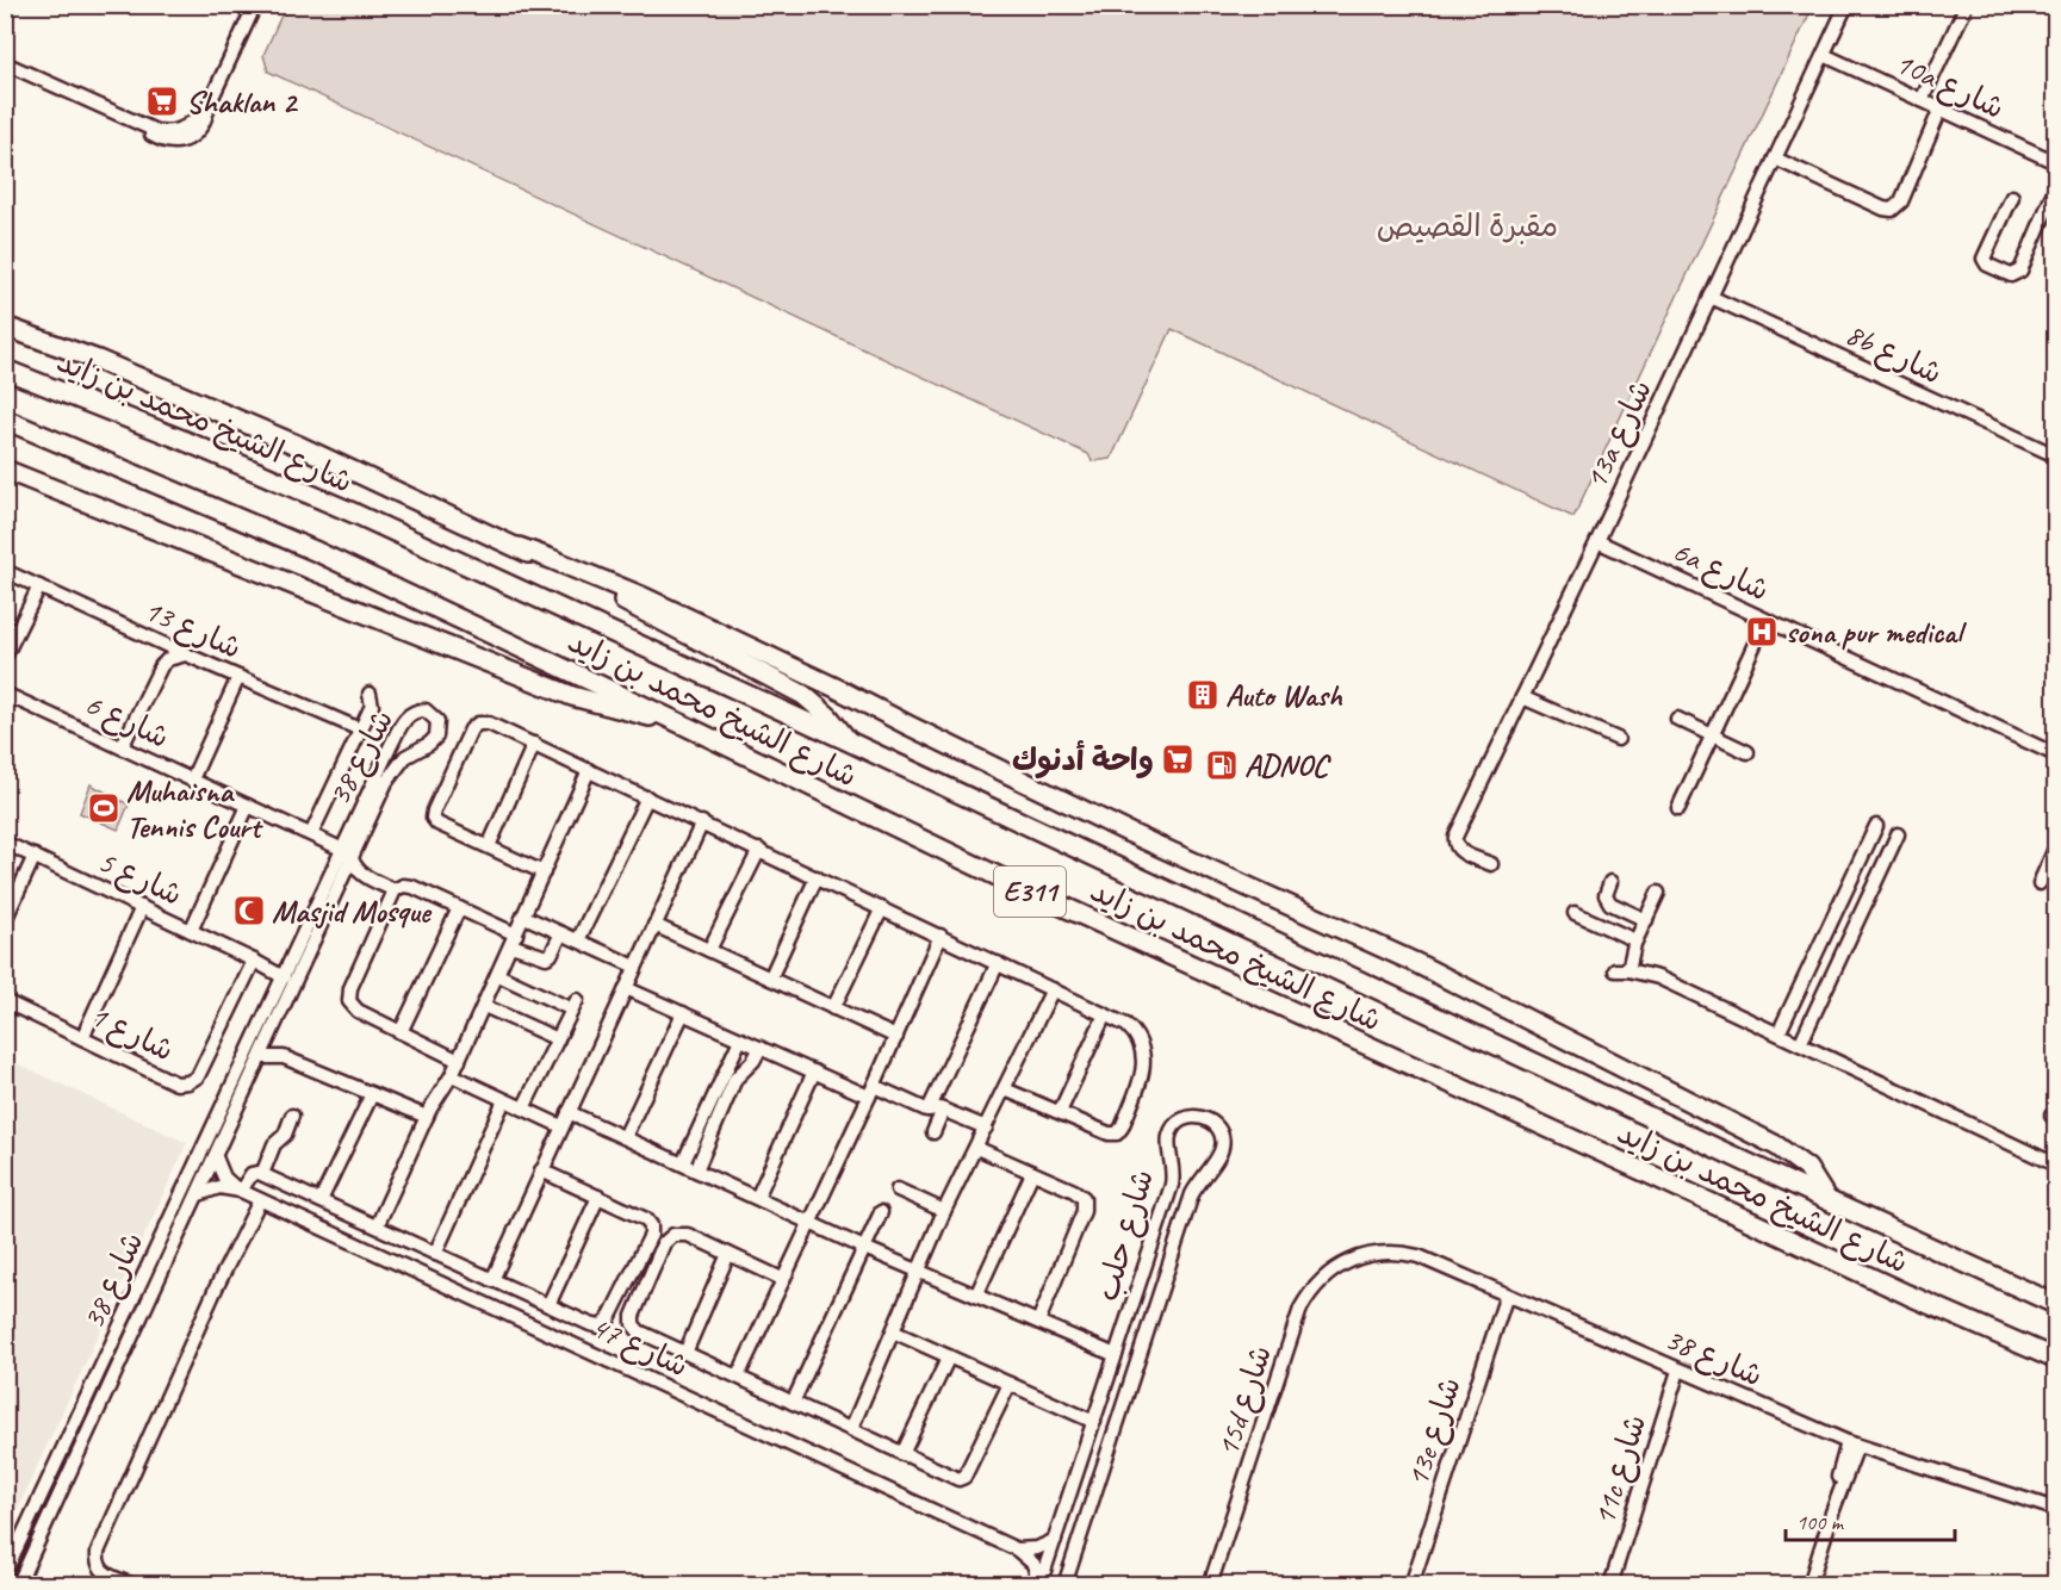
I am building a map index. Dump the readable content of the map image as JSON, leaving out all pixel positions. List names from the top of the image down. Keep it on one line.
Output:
{"streets":{"highway":["شارع الشيخ محمد بن زايد","E311"],"street":["10a شارع","8b شارع","13a شارع","6a شارع","شارع 13","شارع 6","شارع 38","شارع 5","شارع 1","شارع حلب","شارع 47","15d شارع","13e شارع","11c شارع"]},"crossings":[["10a شارع","13a شارع"],["8b شارع","13a شارع"],["13a شارع","6a شارع"],["شارع 6","شارع 38"],["شارع 38","شارع 5"],["شارع 38","شارع 47"],["شارع 38","15d شارع"],["شارع 38","13e شارع"],["شارع 38","11c شارع"],["شارع 5","شارع 1"],["شارع حلب","شارع 47"]],"parks":["مقبرة القصيص"],"places":{"supermarket":["Shaklan 2","واحة أدنوك"],"hospital":["sona pur medical"],"building":["Auto Wash"],"fuel station":["ADNOC"],"sports":["Muhaisna Tennis Court"],"mosque":["Masjid Mosque"]},"scale_bar":"100 m"}
